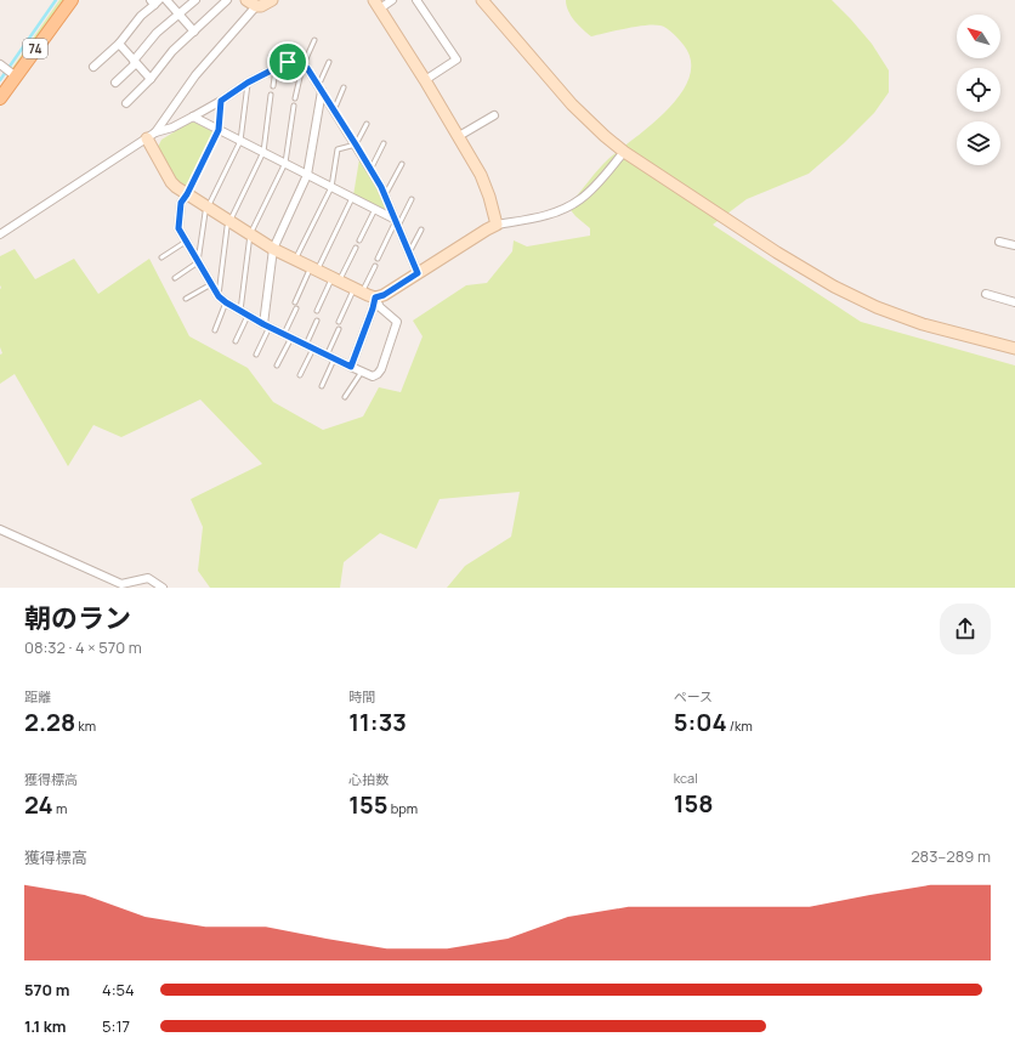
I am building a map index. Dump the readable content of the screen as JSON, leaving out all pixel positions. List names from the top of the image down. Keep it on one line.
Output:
{"streets":{"main road":["74"]},"north":"top left","page":{"heading":["朝のラン","08:32 · 4 × 570 m"],"stats":[["距離","2.28 km"],["時間","11:33"],["ペース","5:04 /km"],["獲得標高","24 m"],["心拍数","155 bpm"],["kcal","158"]],"chart":["獲得標高","283–289 m"],"list":[{"name":"570 m","note":"4:54"},{"name":"1.1 km","note":"5:17"}]}}
